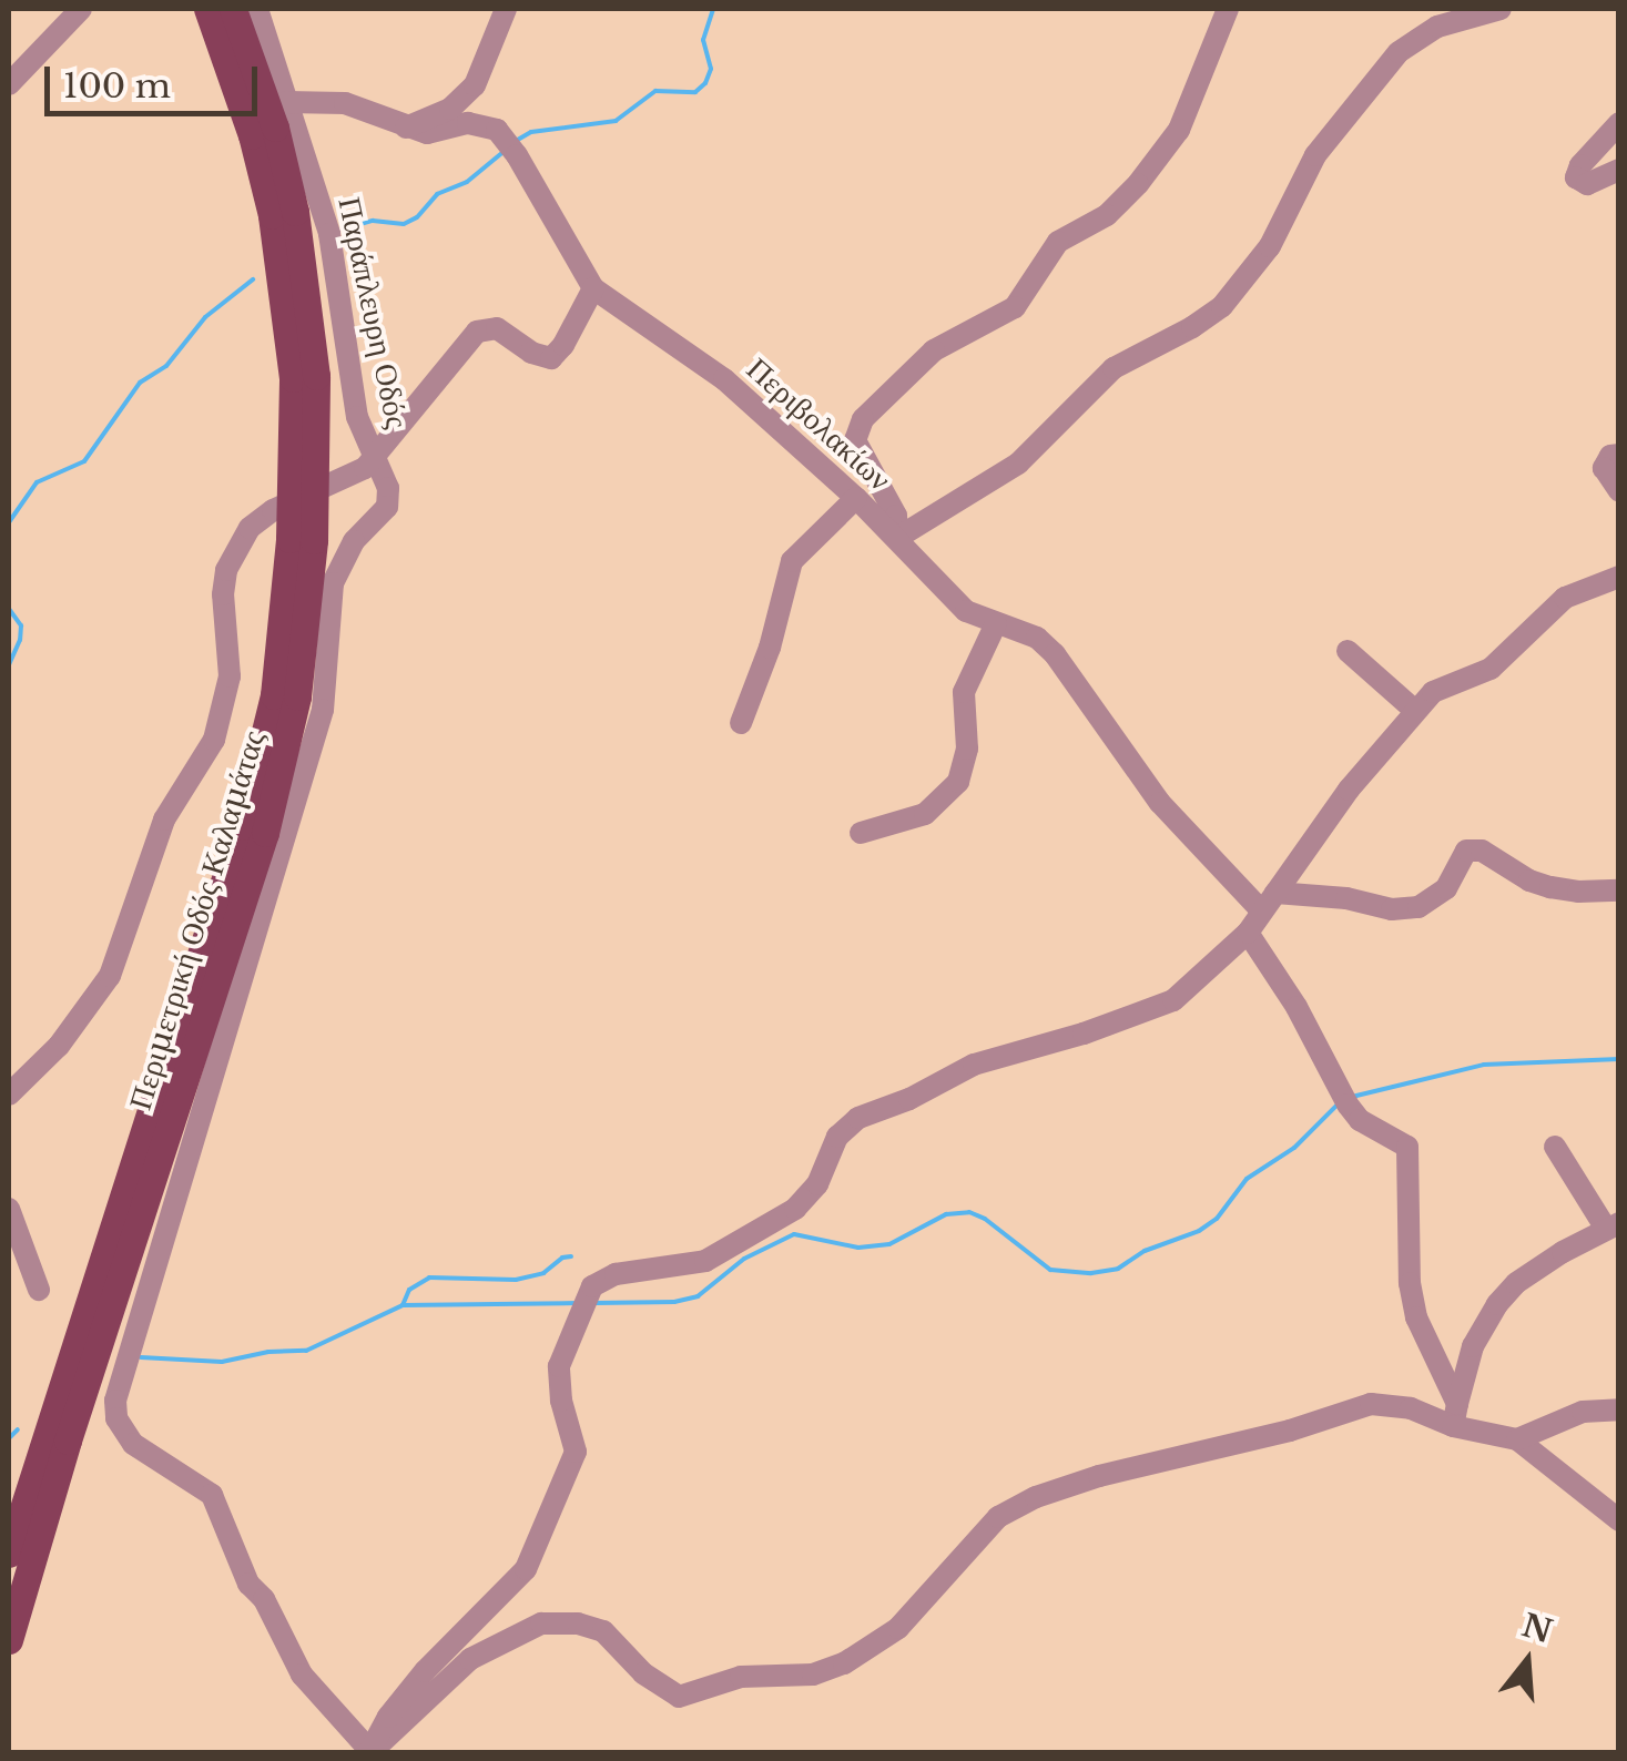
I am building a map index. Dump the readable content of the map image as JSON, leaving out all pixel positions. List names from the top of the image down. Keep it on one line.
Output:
{"streets":{"main road":["Περιμετρική Οδός Καλαμάτας"],"street":["Παράπλευρη Οδός","Περιβολακίων"]},"crossings":[["Παράπλευρη Οδός","Περιβολακίων"]],"scale_bar":"100 m","north":"top"}
